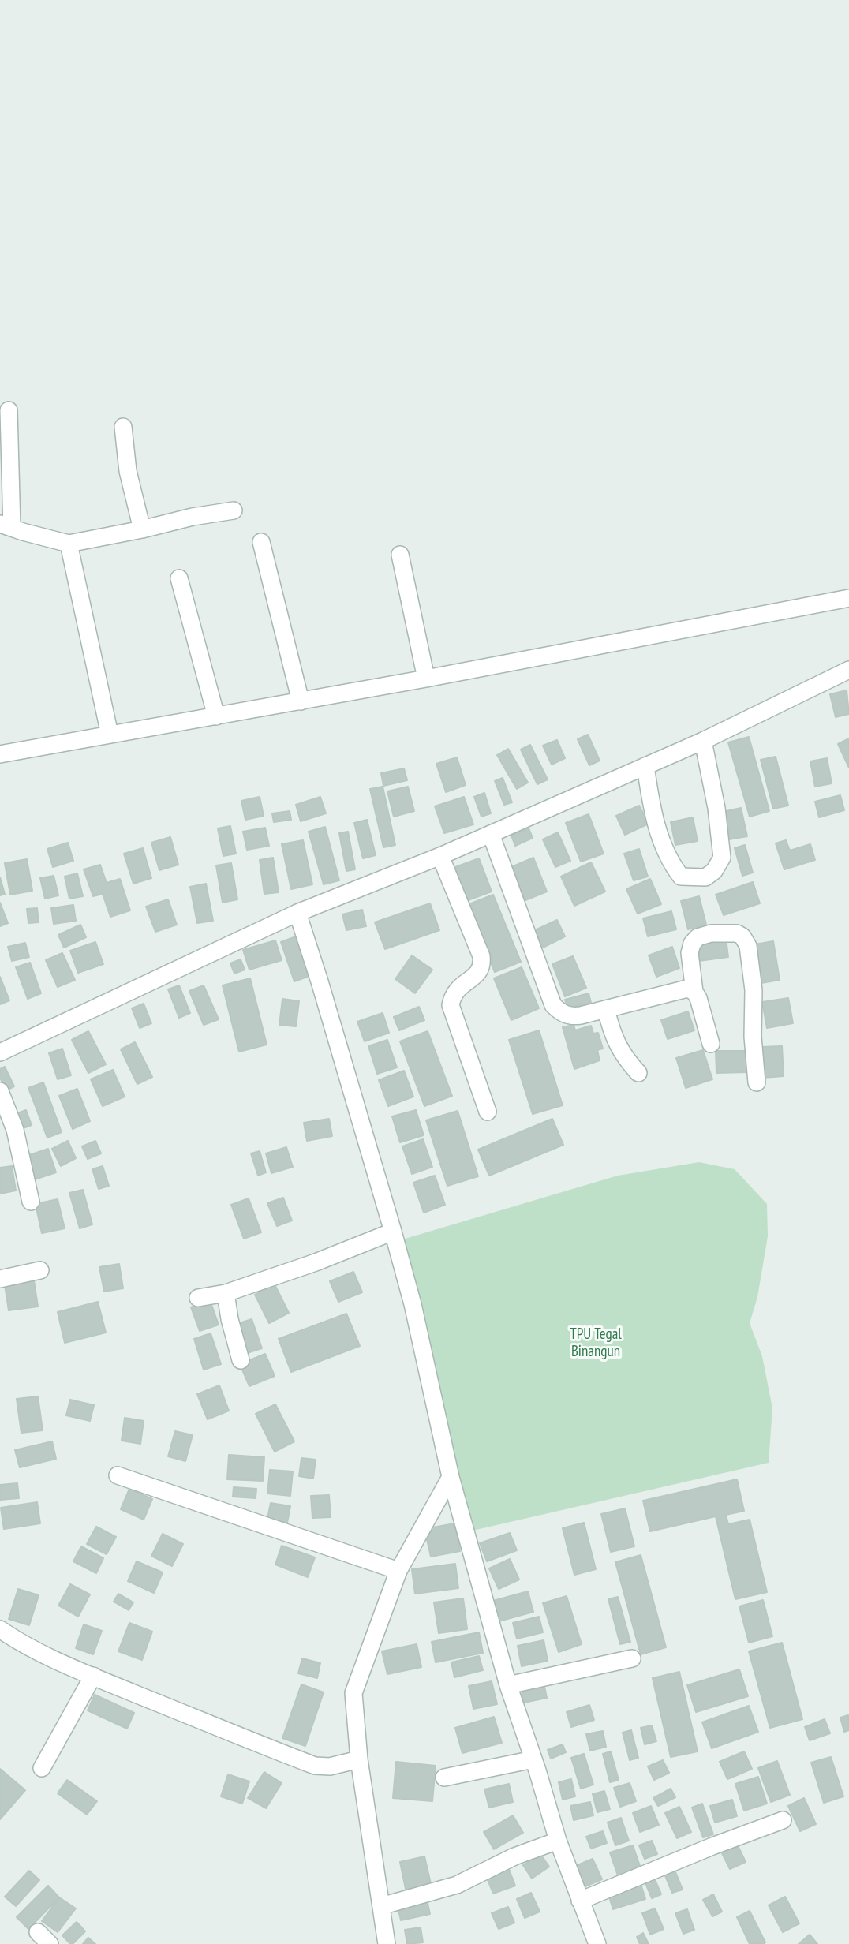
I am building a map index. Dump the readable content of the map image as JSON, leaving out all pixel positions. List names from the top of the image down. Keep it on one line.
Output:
{"parks":["TPU Tegal Binangun"]}
